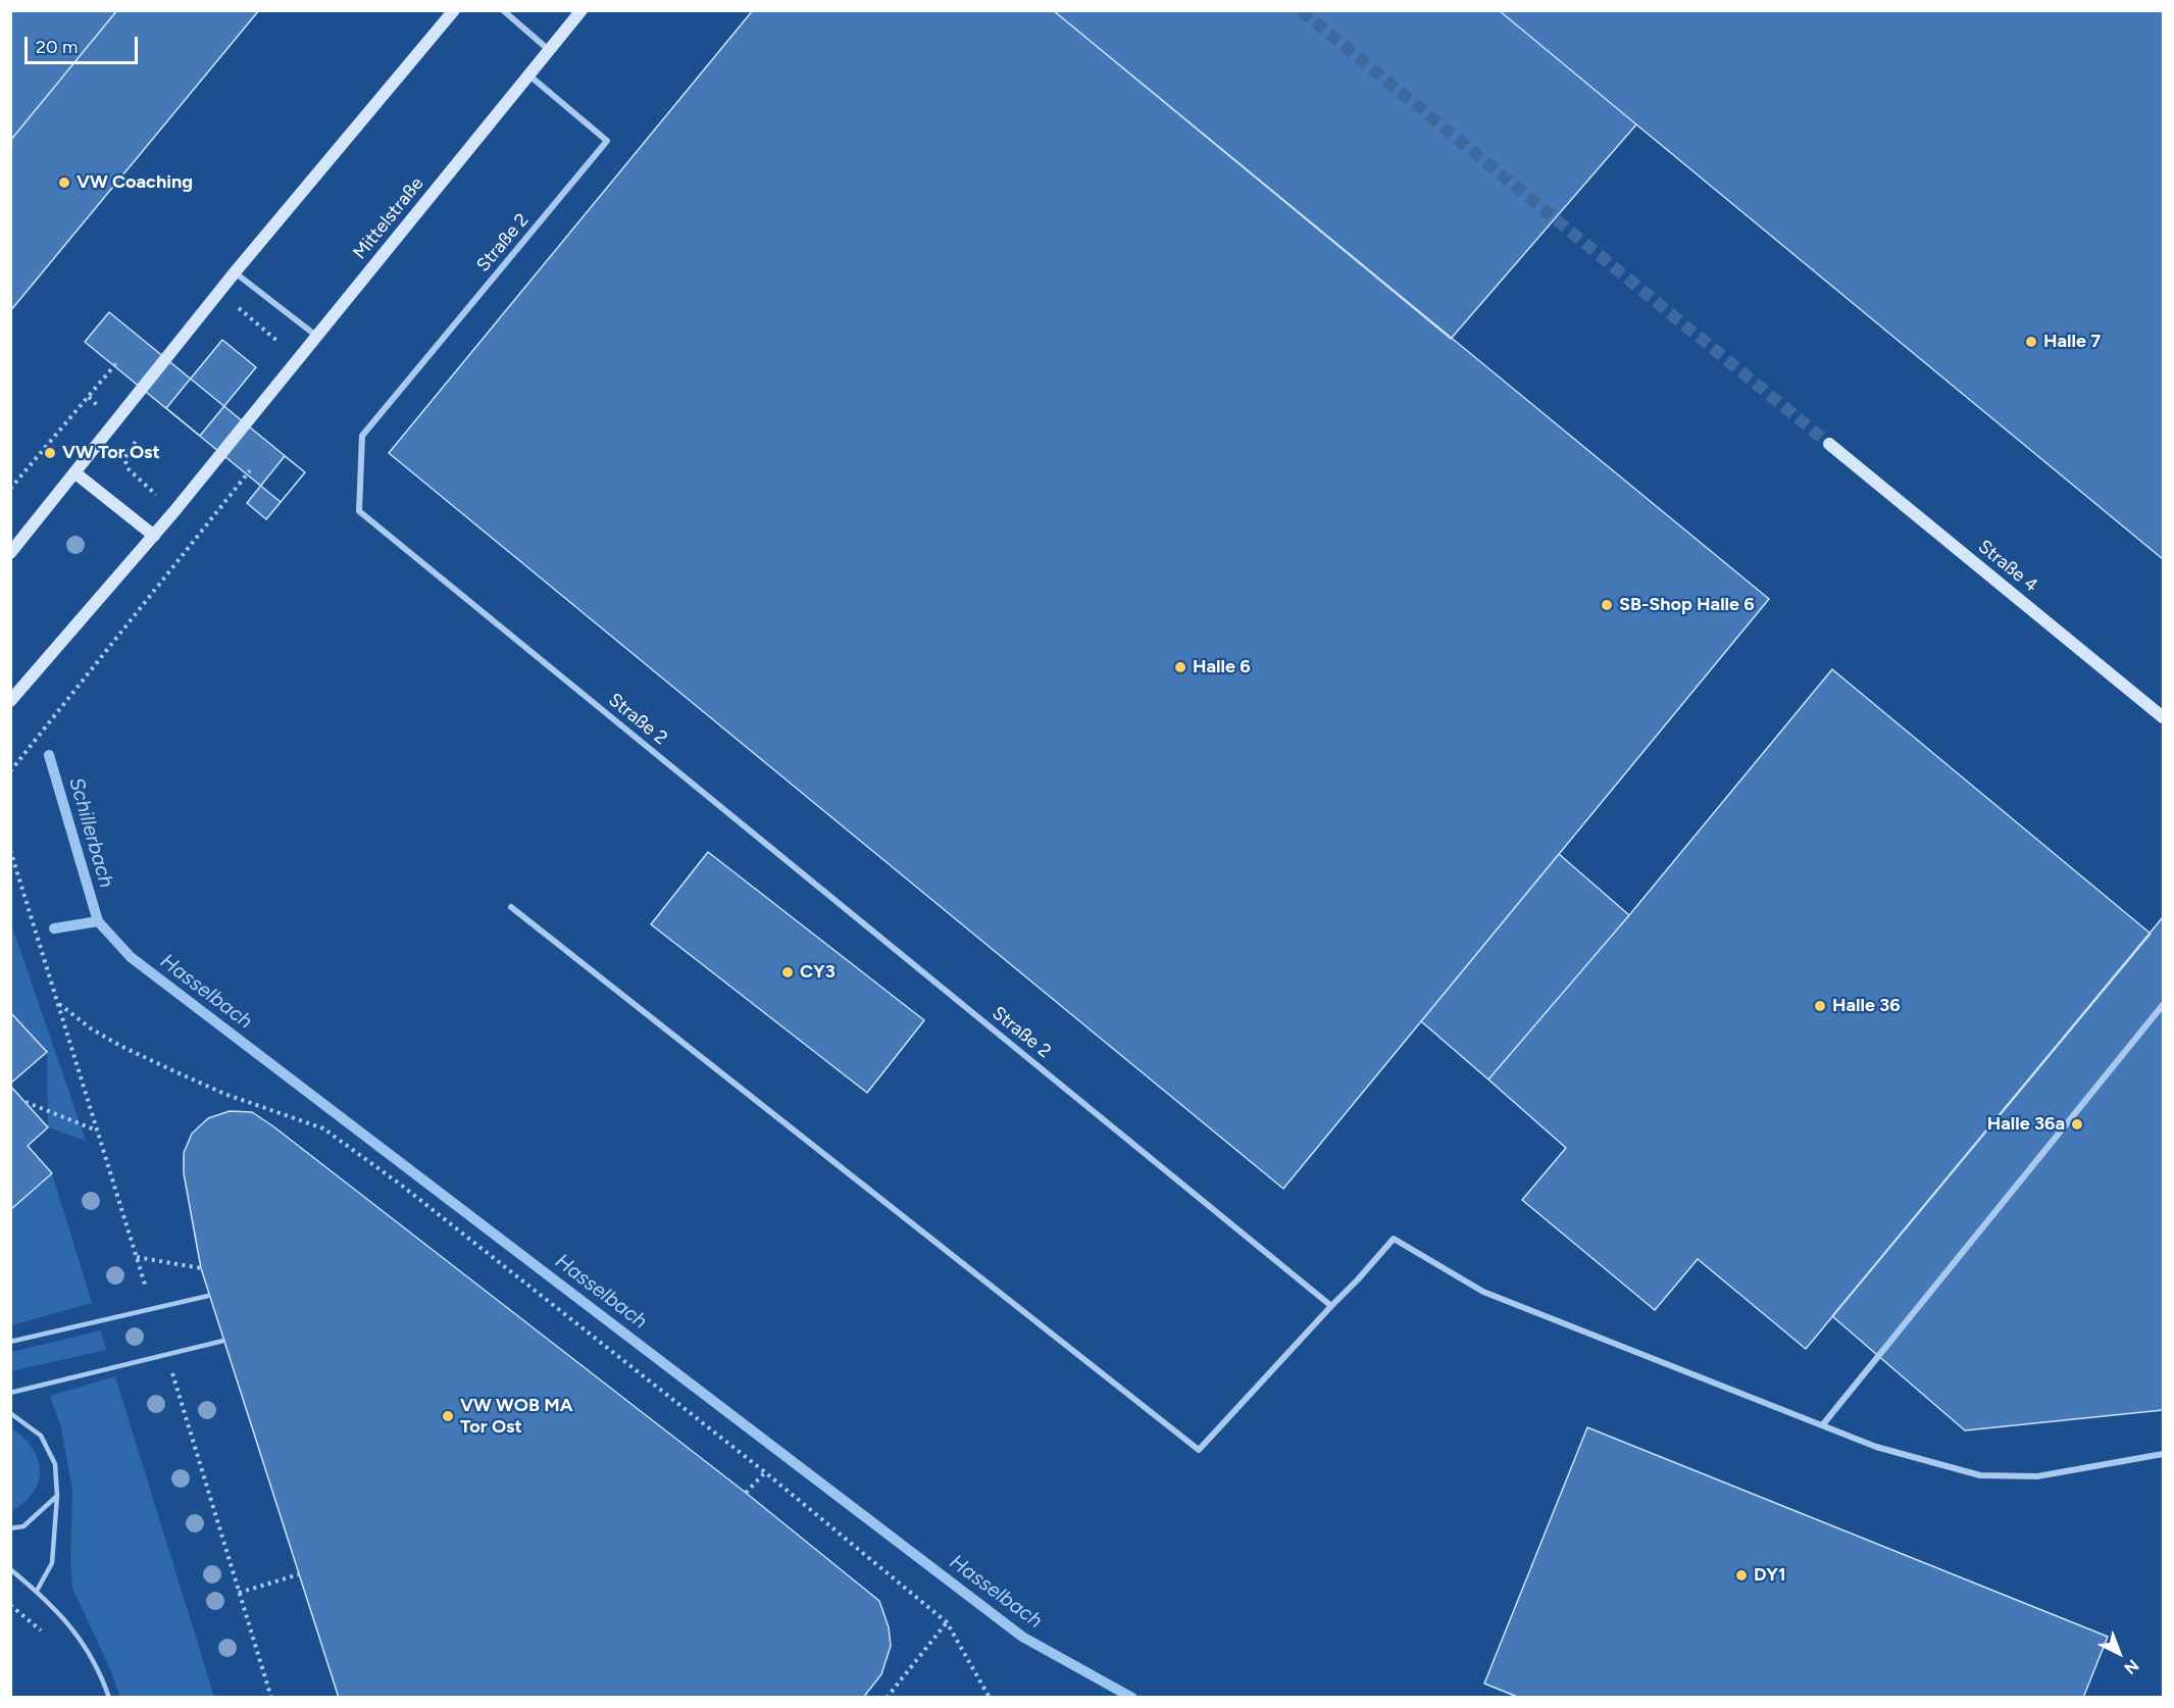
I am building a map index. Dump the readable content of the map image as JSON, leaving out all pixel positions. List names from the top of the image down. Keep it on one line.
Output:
{"streets":{"street":["Mittelstraße","Straße 2","Straße 4"]},"crossings":[["Mittelstraße","Straße 2"]],"water":["Schillerbach","Hasselbach"],"places":["VW Coaching","Halle 7","VW Tor Ost","SB-Shop Halle 6","Halle 6","CY3","Halle 36","Halle 36a","VW WOB MA Tor Ost","DY1"],"scale_bar":"20 m","north":"bottom right"}
